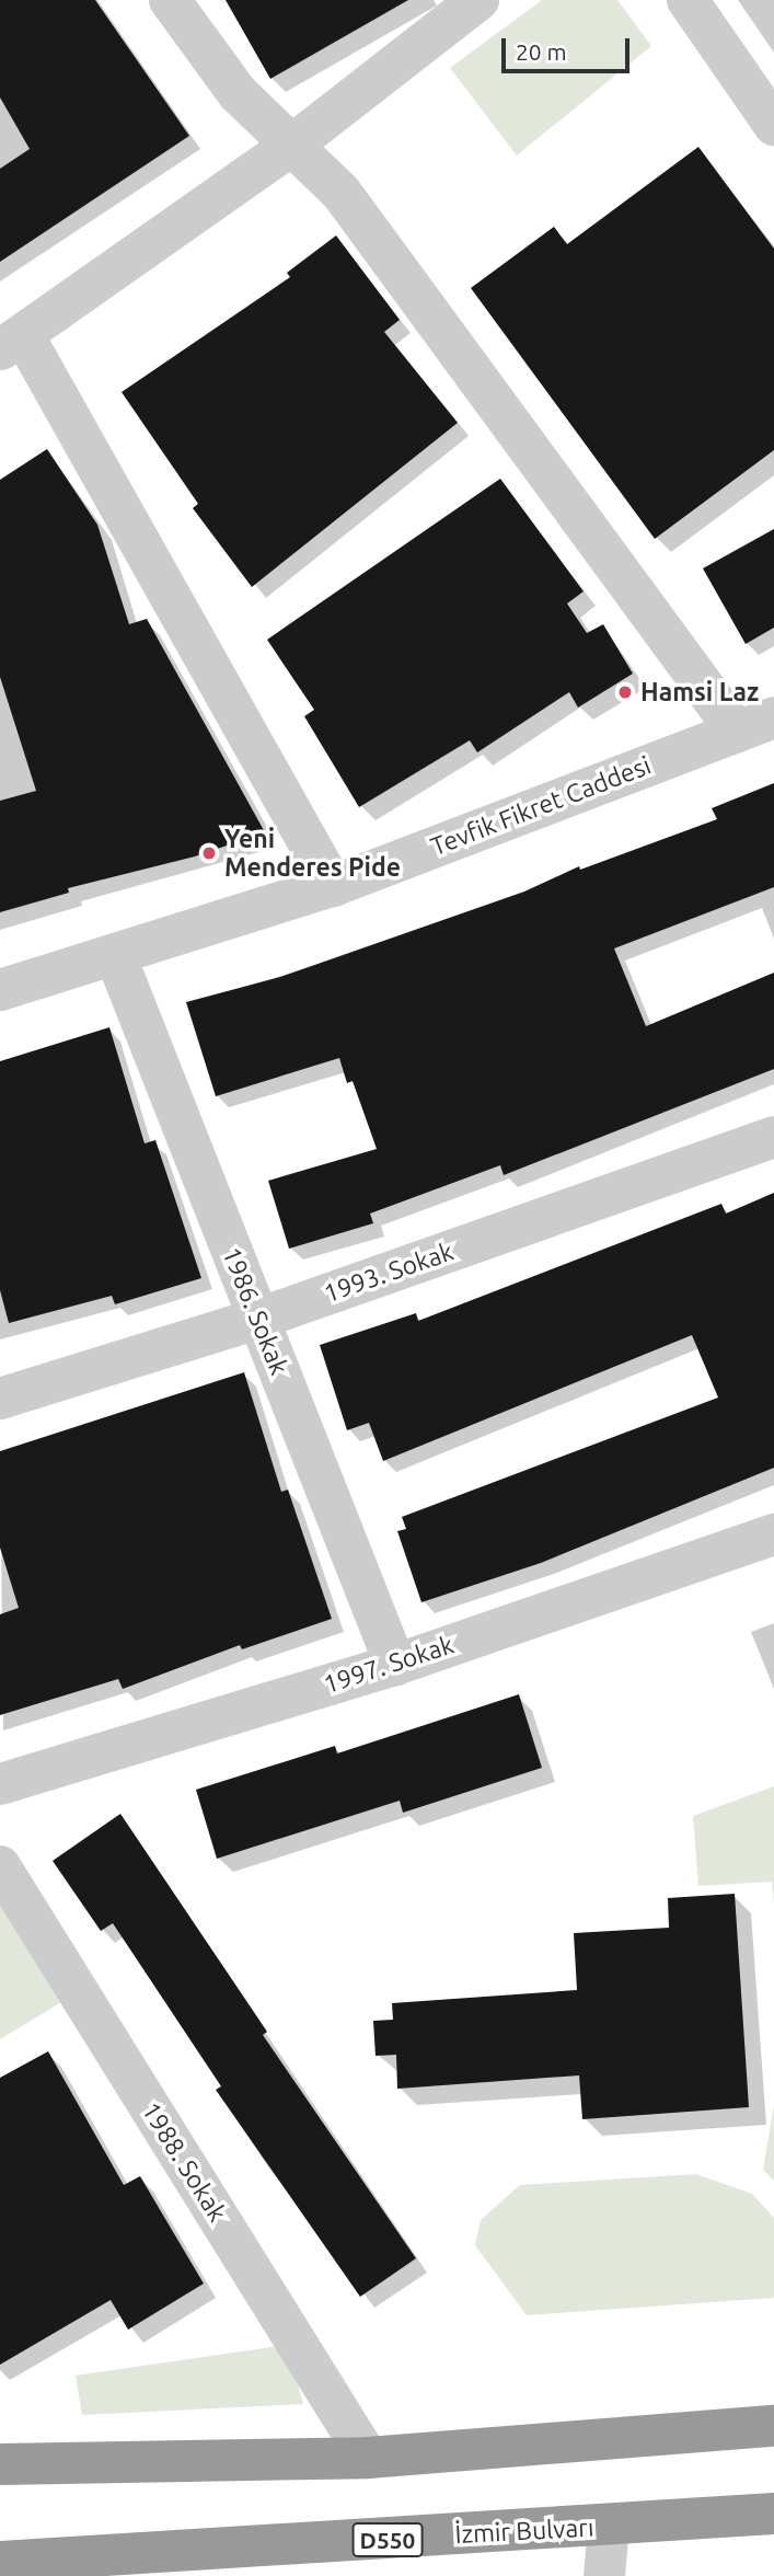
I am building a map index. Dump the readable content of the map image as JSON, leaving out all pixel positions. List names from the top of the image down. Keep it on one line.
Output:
{"streets":{"highway":["İzmir Bulvarı","D550"],"street":["Tevfik Fikret Caddesi","1993. Sokak","1986. Sokak","1997. Sokak","1988. Sokak"]},"crossings":[["Tevfik Fikret Caddesi","1986. Sokak"],["1993. Sokak","1986. Sokak"],["1986. Sokak","1997. Sokak"]],"places":["Hamsi Laz","Yeni Menderes Pide"],"scale_bar":"20 m"}
